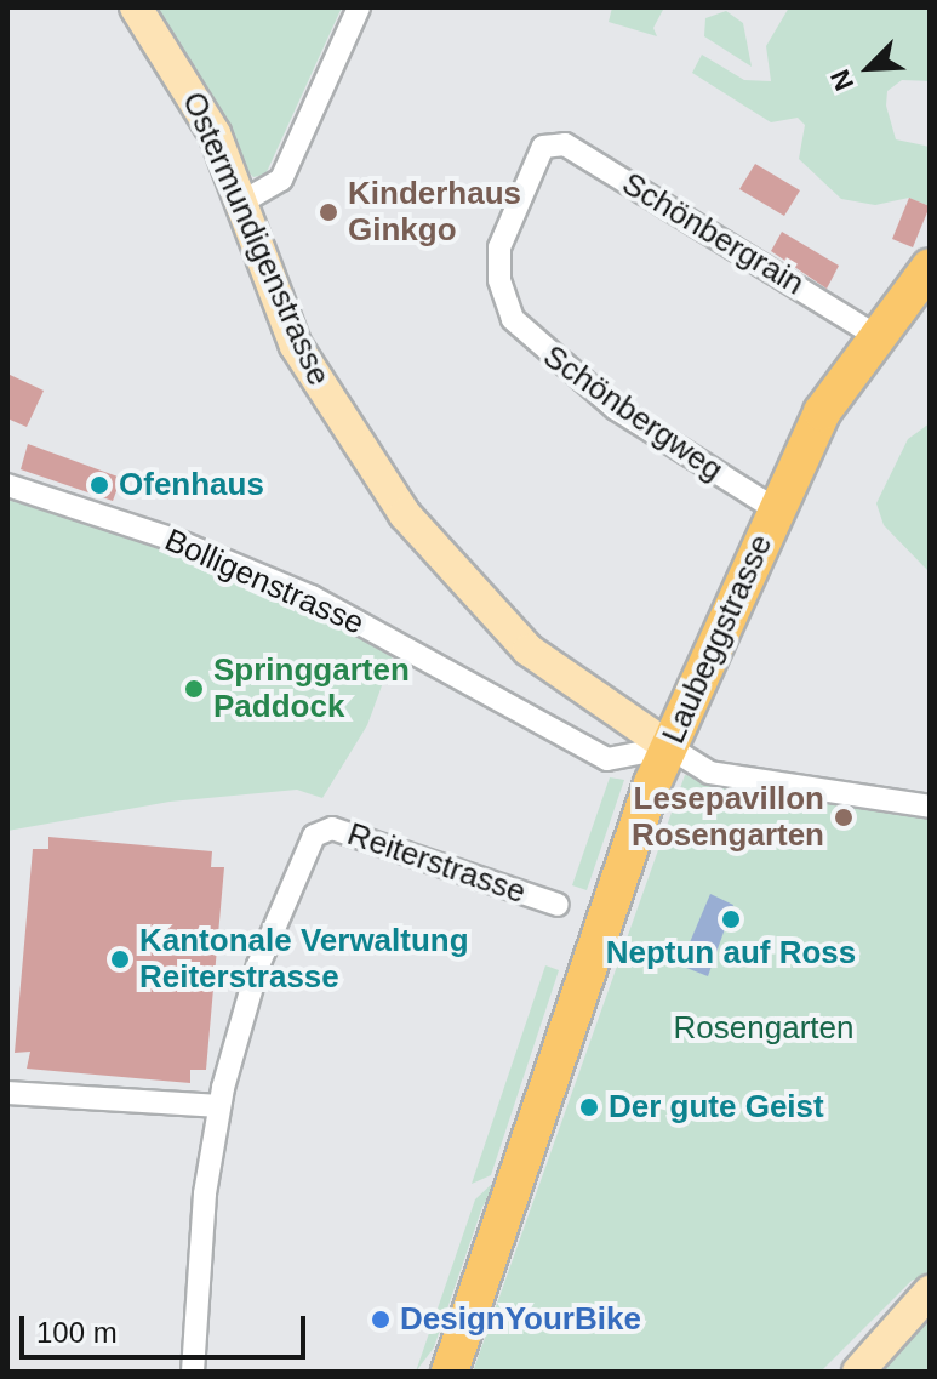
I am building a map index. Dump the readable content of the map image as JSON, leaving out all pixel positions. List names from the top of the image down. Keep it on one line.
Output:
{"streets":{"main road":["Ostermundigenstrasse","Laubeggstrasse"],"street":["Schönbergrain","Schönbergweg","Bolligenstrasse","Reiterstrasse"]},"crossings":[["Schönbergrain","Schönbergweg"],["Schönbergrain","Laubeggstrasse"],["Ostermundigenstrasse","Bolligenstrasse"],["Ostermundigenstrasse","Laubeggstrasse"],["Schönbergweg","Laubeggstrasse"],["Bolligenstrasse","Laubeggstrasse"]],"parks":["Rosengarten"],"places":["Kinderhaus Ginkgo","Ofenhaus","Springgarten Paddock","Lesepavillon Rosengarten","Neptun auf Ross","Kantonale Verwaltung Reiterstrasse","Der gute Geist","DesignYourBike"],"scale_bar":"100 m","north":"bottom left"}
